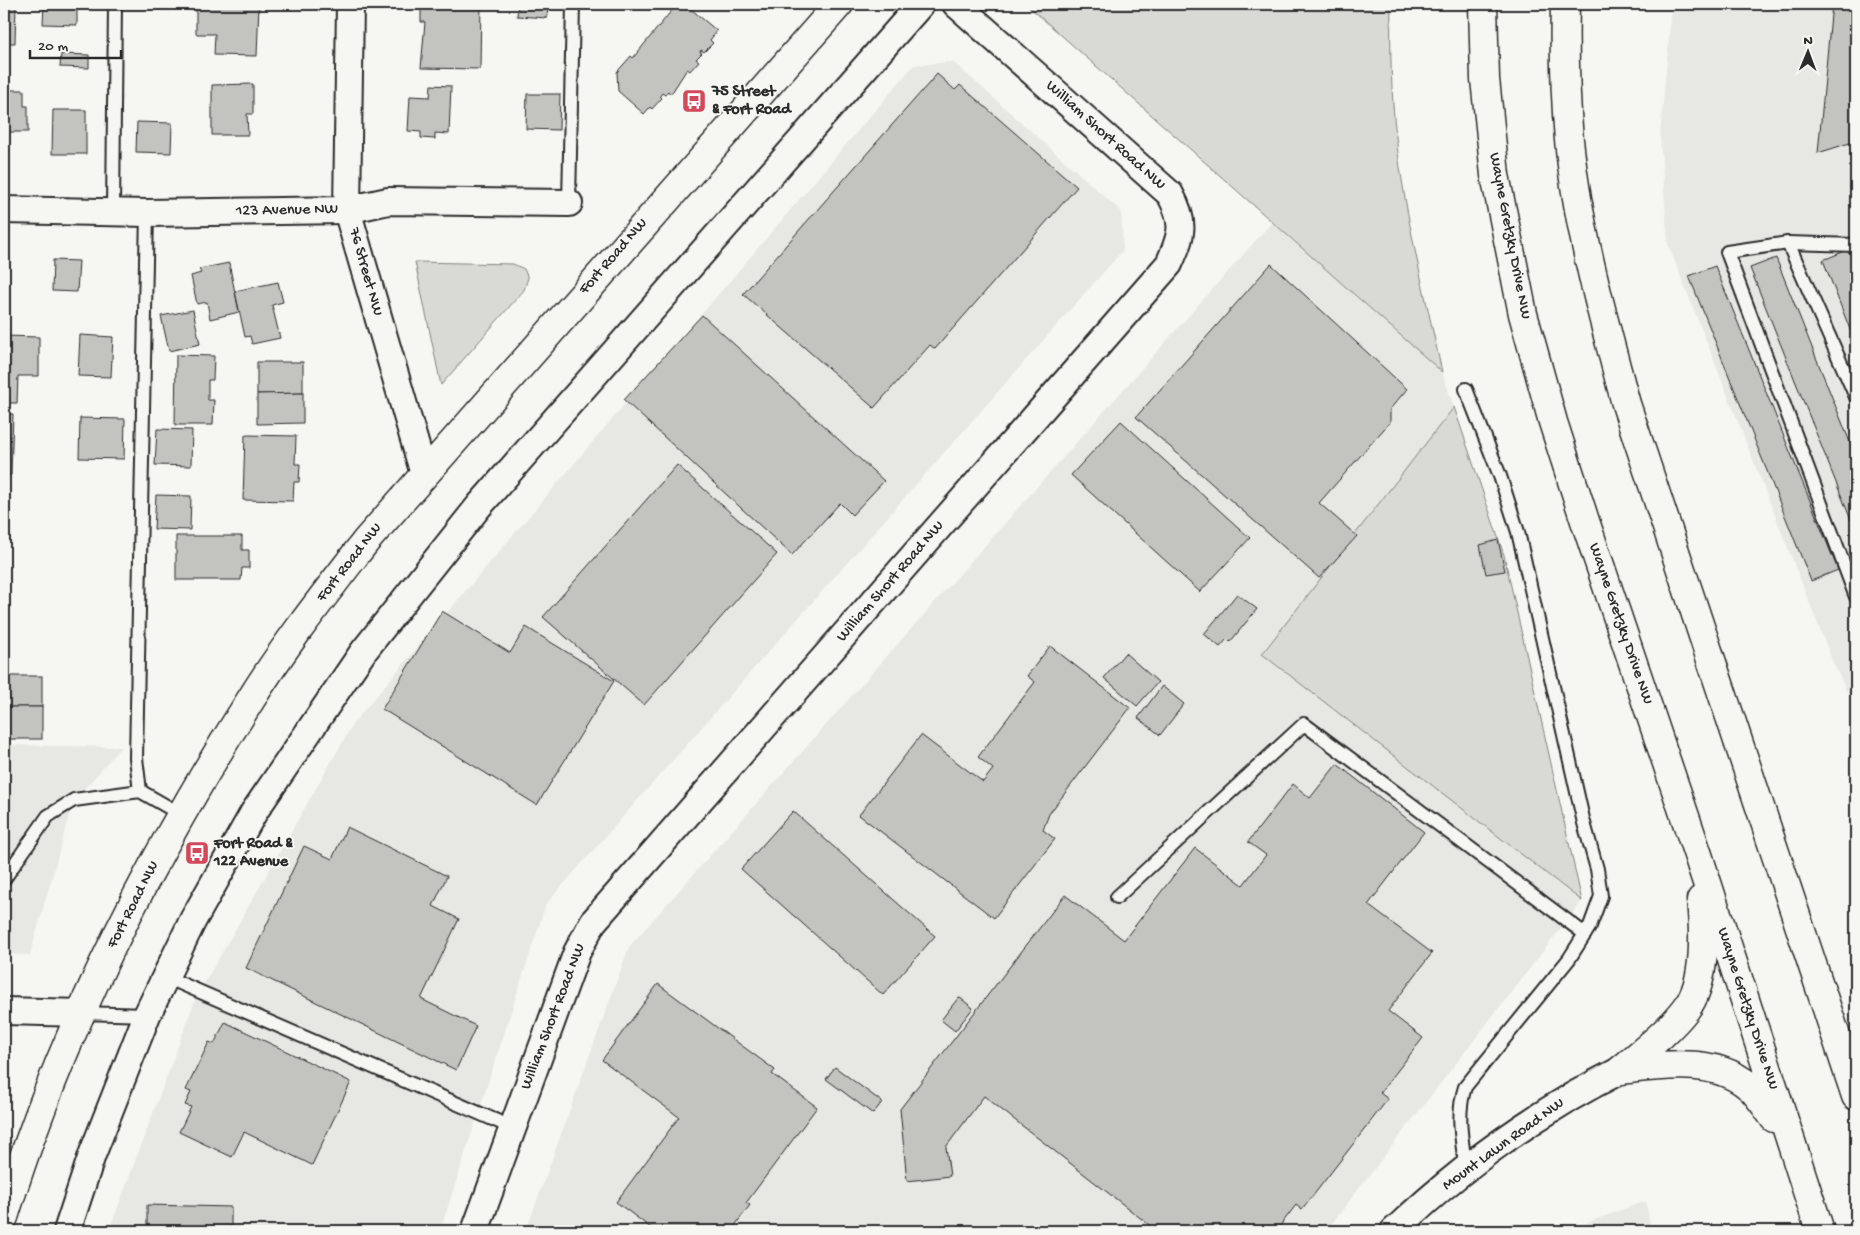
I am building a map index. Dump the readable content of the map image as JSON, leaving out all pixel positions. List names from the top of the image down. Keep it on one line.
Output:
{"streets":{"main road":["Wayne Gretzky Drive NW","Fort Road NW"],"street":["William Short Road NW","123 Avenue NW","76 Street NW","Mount Lawn Road NW"]},"crossings":[["123 Avenue NW","76 Street NW"],["Fort Road NW","76 Street NW"]],"places":{"bus stop":["75 Street & Fort Road","Fort Road & 122 Avenue"]},"scale_bar":"20 m","north":"top"}
